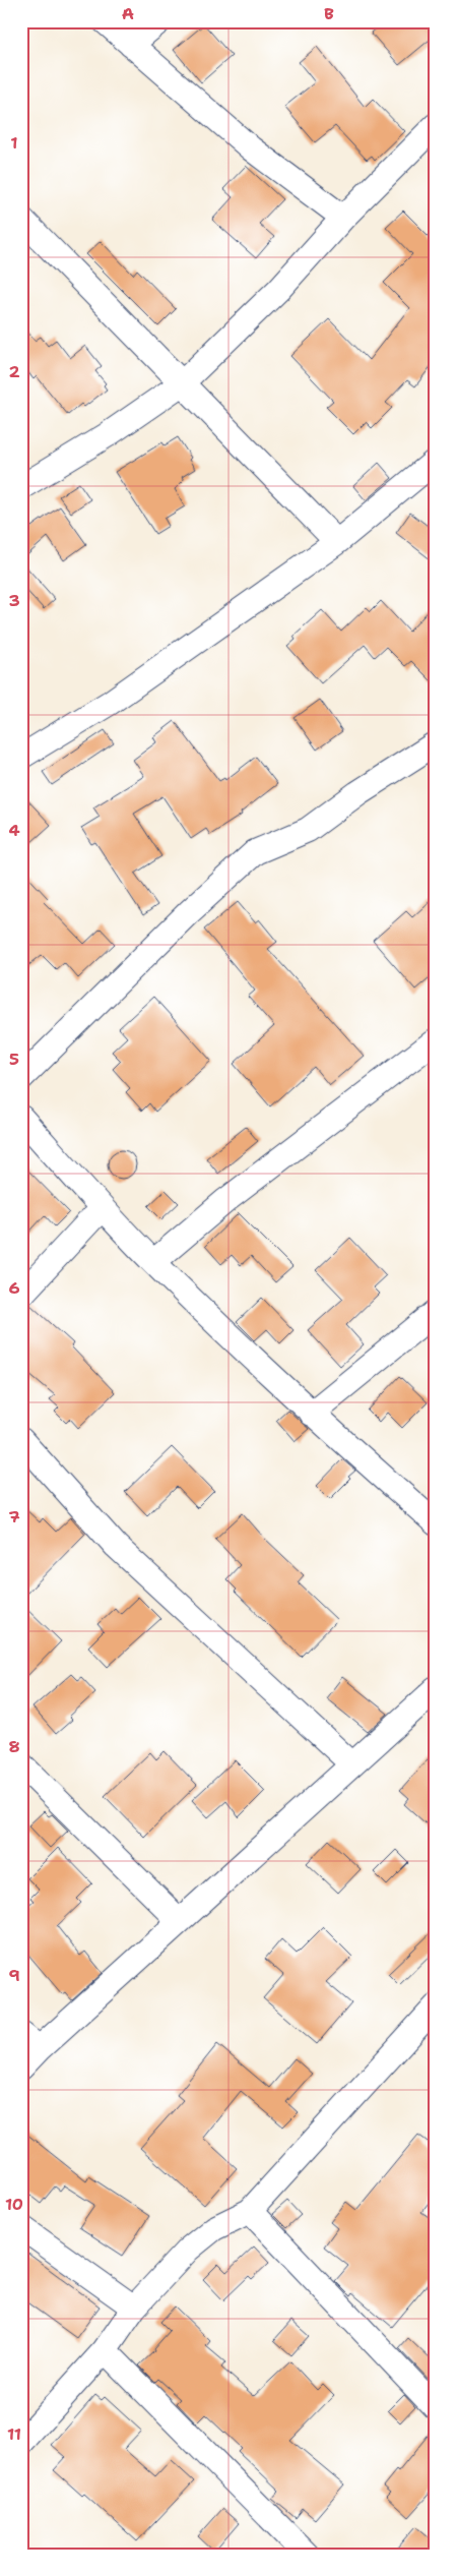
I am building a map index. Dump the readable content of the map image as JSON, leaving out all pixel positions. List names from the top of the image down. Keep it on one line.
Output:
{"grid":{"columns":["A","B"],"rows":["1","2","3","4","5","6","7","8","9","10","11"]}}
